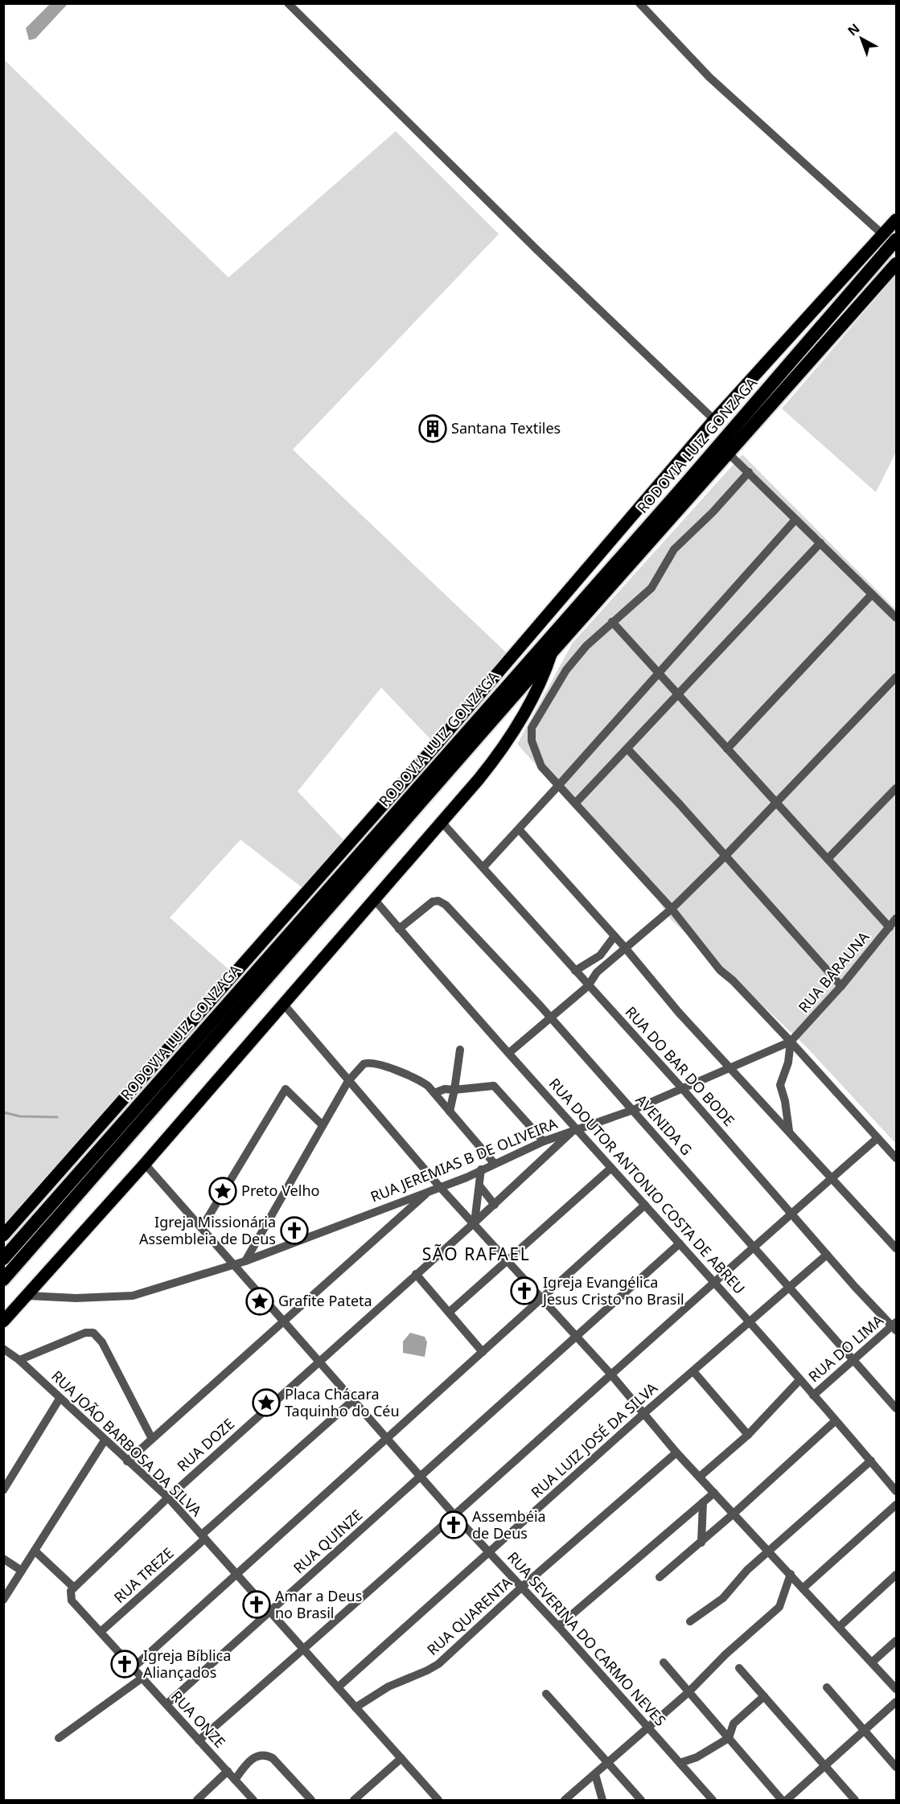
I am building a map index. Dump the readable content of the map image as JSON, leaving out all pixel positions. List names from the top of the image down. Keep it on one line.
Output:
{"streets":{"highway":["RODOVIA LUIZ GONZAGA"],"street":["RUA BARAUNA","RUA DO BAR DO BODE","AVENIDA G","RUA JEREMIAS B DE OLIVEIRA","RUA DOUTOR ANTONIO COSTA DE ABREU","RUA DO LIMA","RUA LUIZ JOSÉ DA SILVA","RUA JOÃO BARBOSA DA SILVA","RUA DOZE","RUA QUINZE","RUA TREZE","RUA QUARENTA","RUA SEVERINA DO CARMO NEVES","RUA ONZE"]},"crossings":[["RUA BARAUNA","RUA JEREMIAS B DE OLIVEIRA"],["RUA DO BAR DO BODE","RUA JEREMIAS B DE OLIVEIRA"],["RUA DO BAR DO BODE","RUA DO LIMA"],["RUA DO BAR DO BODE","RUA LUIZ JOSÉ DA SILVA"],["AVENIDA G","RUA JEREMIAS B DE OLIVEIRA"],["AVENIDA G","RUA DOUTOR ANTONIO COSTA DE ABREU"],["AVENIDA G","RUA DO LIMA"],["AVENIDA G","RUA LUIZ JOSÉ DA SILVA"],["RUA JEREMIAS B DE OLIVEIRA","RUA DOUTOR ANTONIO COSTA DE ABREU"],["RUA JEREMIAS B DE OLIVEIRA","RUA DOZE"],["RUA DOUTOR ANTONIO COSTA DE ABREU","RUA DO LIMA"],["RUA DOUTOR ANTONIO COSTA DE ABREU","RUA LUIZ JOSÉ DA SILVA"],["RUA DOUTOR ANTONIO COSTA DE ABREU","RUA DOZE"],["RUA DOUTOR ANTONIO COSTA DE ABREU","RUA QUINZE"],["RUA LUIZ JOSÉ DA SILVA","RUA JOÃO BARBOSA DA SILVA"],["RUA LUIZ JOSÉ DA SILVA","RUA SEVERINA DO CARMO NEVES"],["RUA JOÃO BARBOSA DA SILVA","RUA DOZE"],["RUA JOÃO BARBOSA DA SILVA","RUA QUINZE"],["RUA JOÃO BARBOSA DA SILVA","RUA TREZE"],["RUA JOÃO BARBOSA DA SILVA","RUA QUARENTA"],["RUA DOZE","RUA SEVERINA DO CARMO NEVES"],["RUA DOZE","RUA ONZE"],["RUA QUINZE","RUA SEVERINA DO CARMO NEVES"],["RUA QUINZE","RUA ONZE"],["RUA TREZE","RUA SEVERINA DO CARMO NEVES"],["RUA TREZE","RUA ONZE"],["RUA QUARENTA","RUA SEVERINA DO CARMO NEVES"]],"districts":["SÃO RAFAEL"],"places":{"building":["Santana Textiles"],"place":["Preto Velho","Grafite Pateta","Placa Chácara Taquinho do Céu"],"church":["Igreja Missionária Assembleia de Deus","Igreja Evangélica Jesus Cristo no Brasil","Assembéia de Deus","Amar a Deus no Brasil","Igreja Bíblica Aliançados"]},"north":"top left"}
